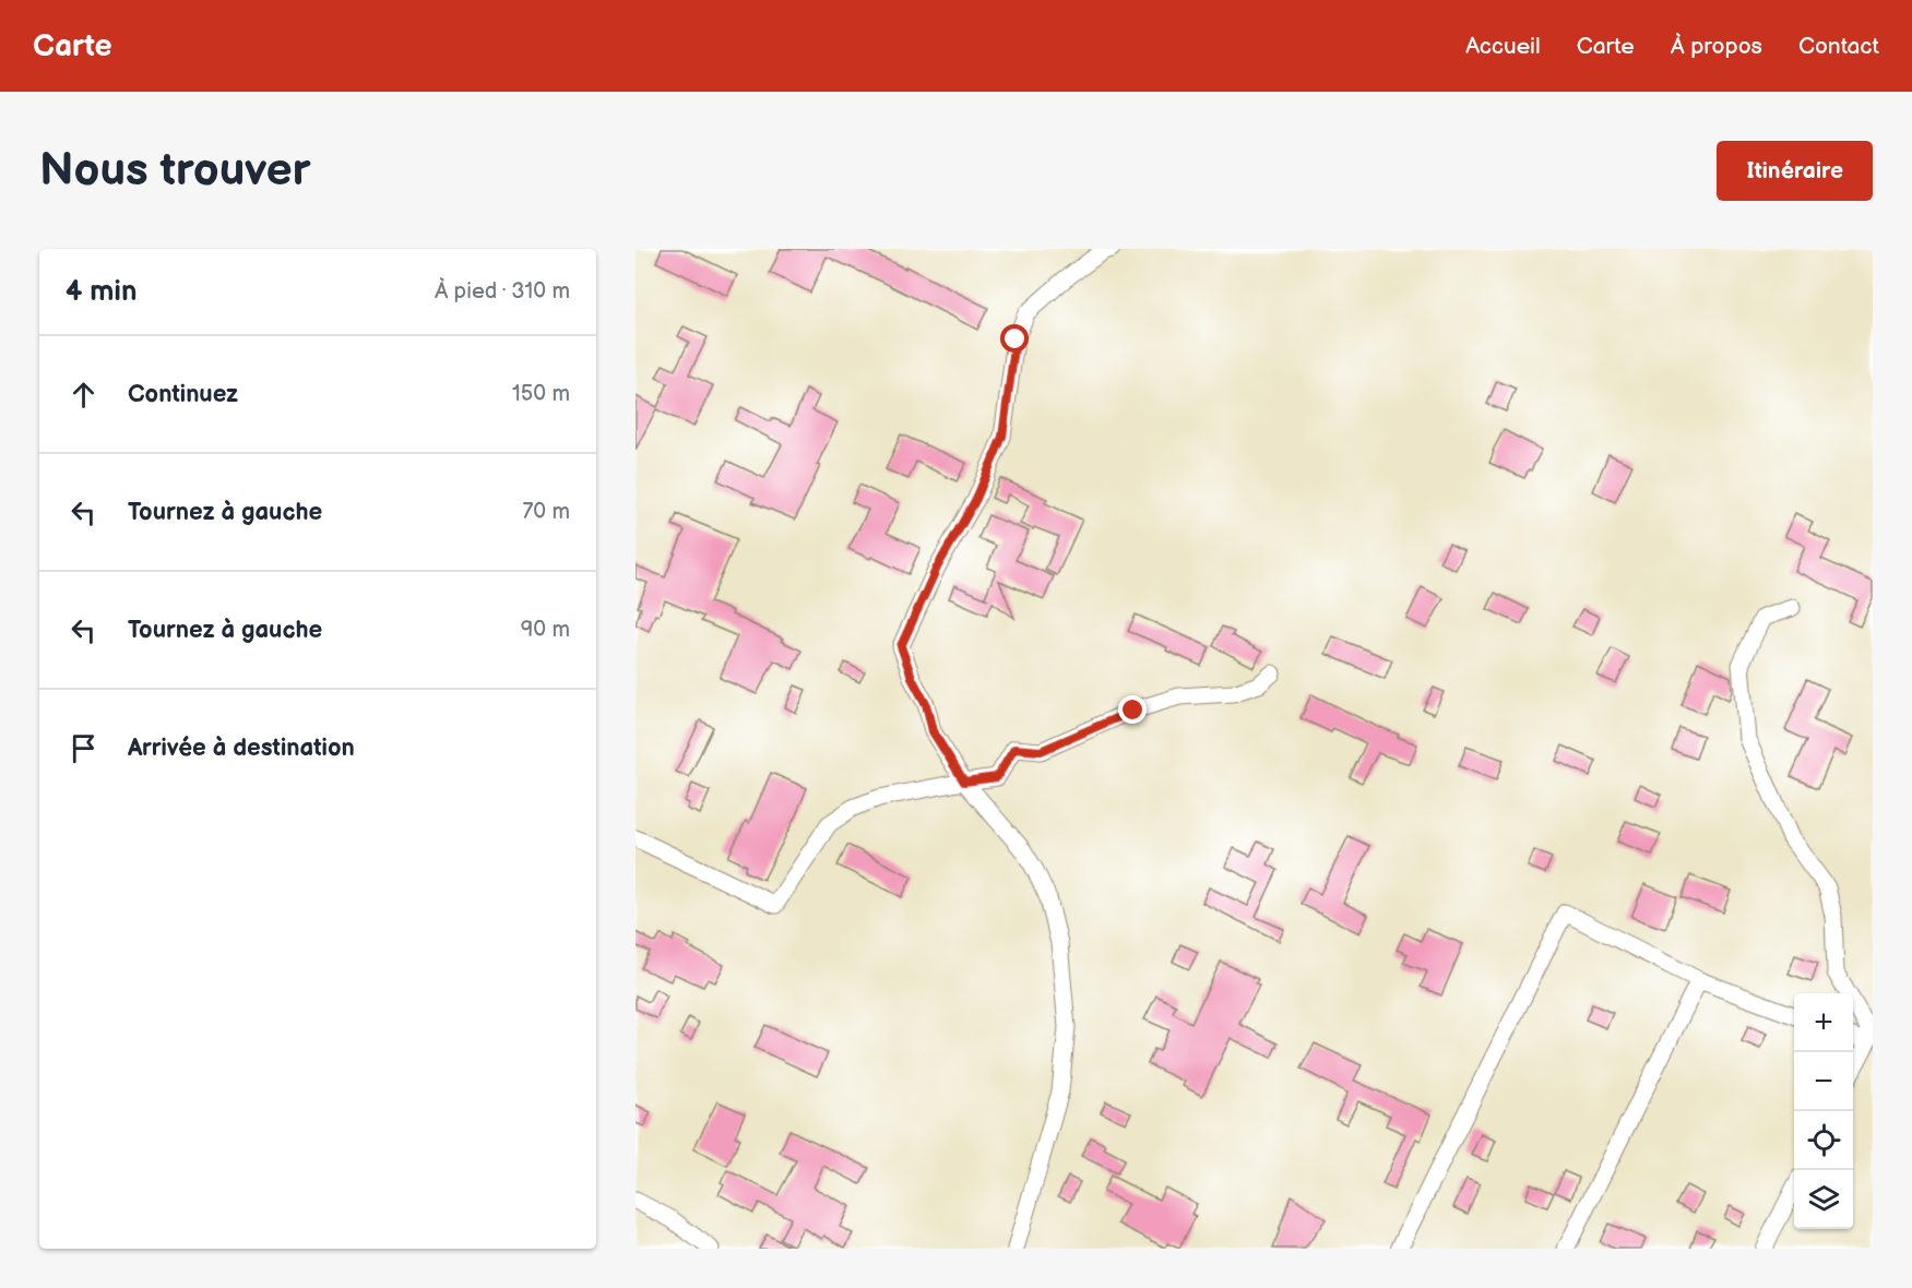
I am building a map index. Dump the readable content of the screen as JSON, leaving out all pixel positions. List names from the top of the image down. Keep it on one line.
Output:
{"page":{"header":"Carte","nav":["Accueil","Carte","À propos","Contact"],"buttons":"Itinéraire","title":"Nous trouver","heading":["4 min","À pied · 310 m"],"list":[["Continuez","150 m"],["Tournez à gauche","70 m"],["Tournez à gauche","90 m"],"Arrivée à destination"],"map_buttons":["+","−"]}}
